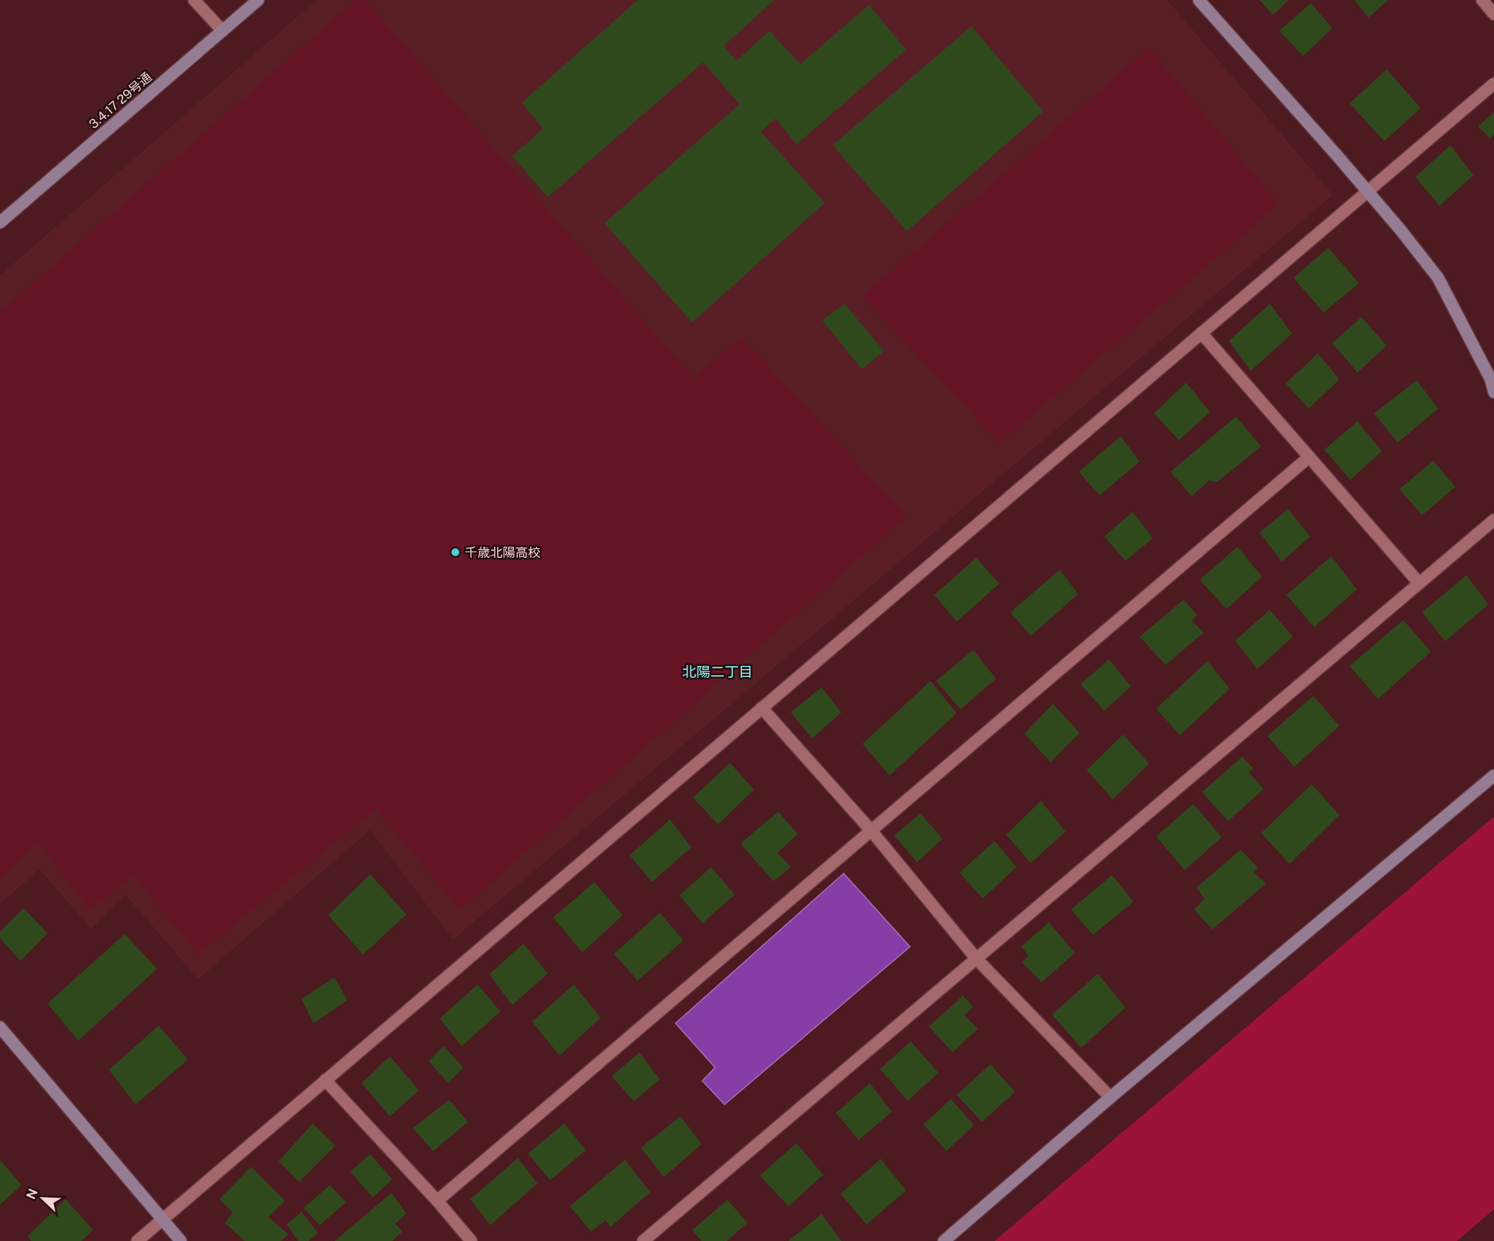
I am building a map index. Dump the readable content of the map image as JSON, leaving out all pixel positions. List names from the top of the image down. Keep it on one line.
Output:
{"streets":{"street":["3.4.17 29号通"]},"districts":["北陽二丁目"],"places":["千歳北陽高校"],"north":"top left"}
